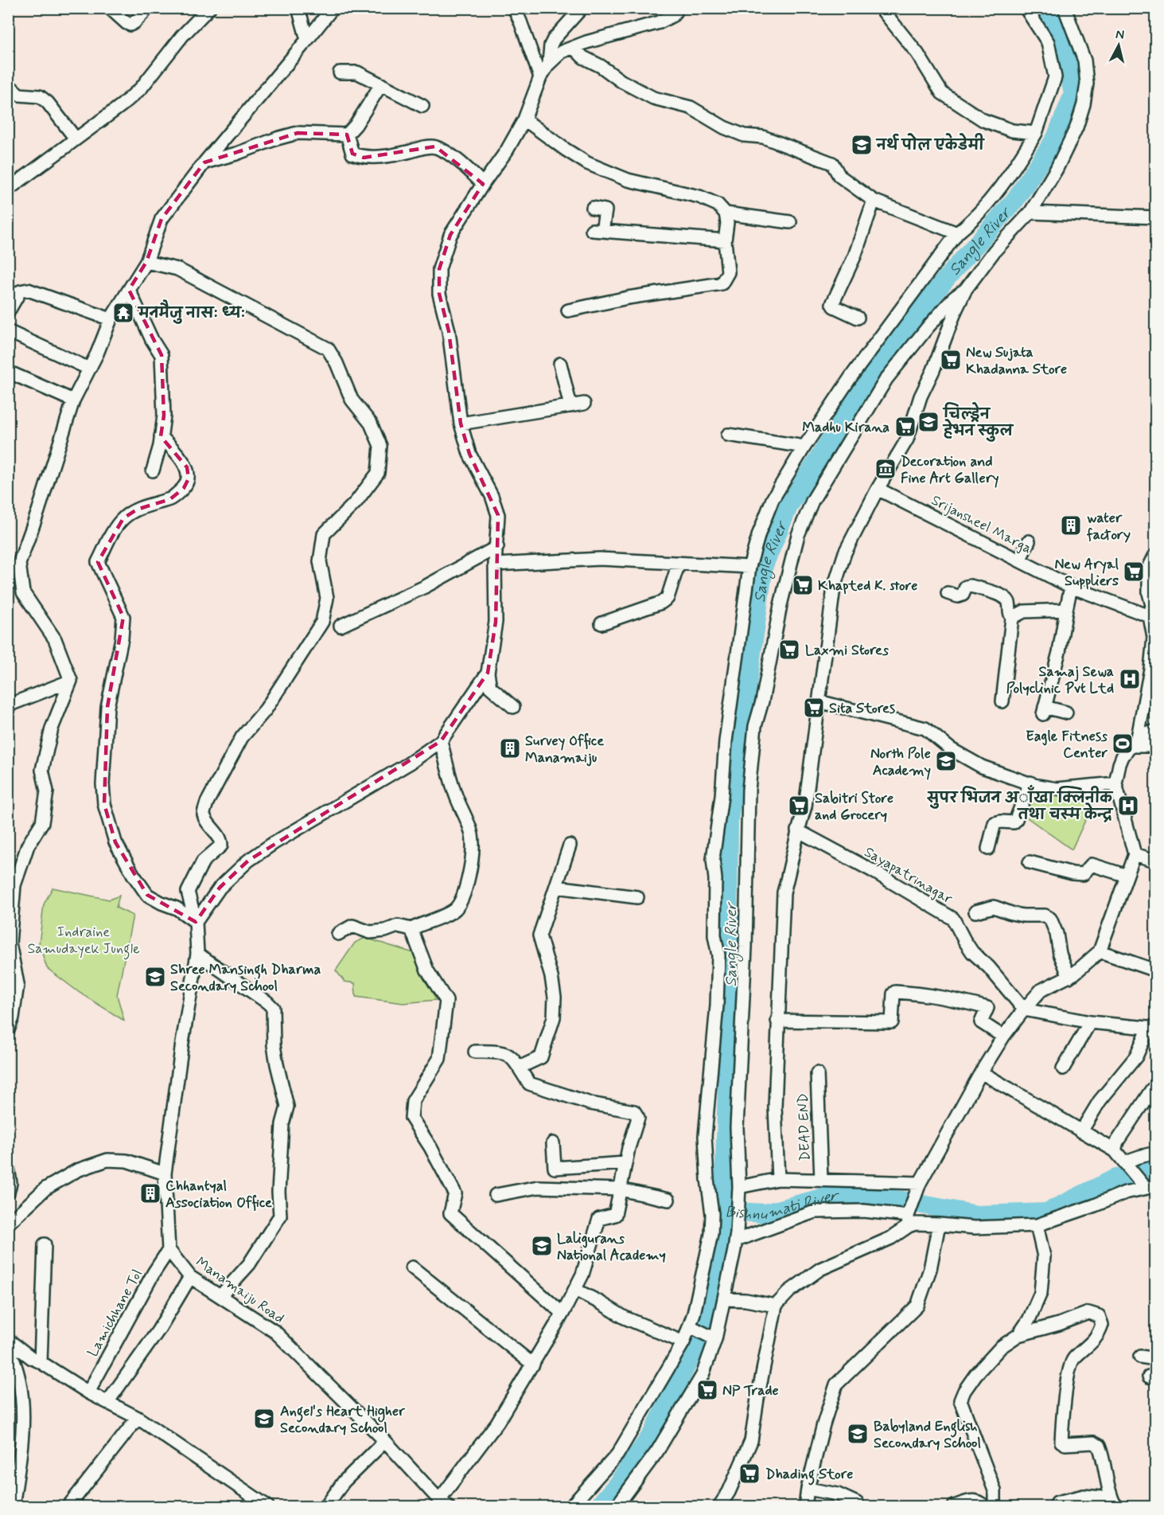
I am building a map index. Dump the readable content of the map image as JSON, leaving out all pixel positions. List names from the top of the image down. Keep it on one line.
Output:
{"streets":{"street":["Srijansheel Marga","Sayapatrinagar","DEAD END","Manamaiju Road","Lamichhane Tol"]},"crossings":[["Manamaiju Road","Lamichhane Tol"]],"water":["Sangle River","Bishnumati River"],"parks":["Indraine Samudayek Jungle"],"places":{"school or university":["नर्थ पोल एकेडेमी","चिल्ड्रेन हेभन स्कुल","North Pole Academy","Shree Mansingh Dharma Secondary School","Laligurans National Academy","Angel's Heart Higher Secondary School","Babyland English Secondary School"],"temple":["मनमैजु नासः ध्यः"],"supermarket":["New Sujata Khadanna Store","Madhu Kirana","New Aryal Suppliers","Khapted K. store","Laxmi Stores","Sita Stores","Sabitri Store and Grocery","NP Trade","Dhading Store"],"museum":["Decoration and Fine Art Gallery"],"building":["water factory","Survey Office Manamaiju","Chhantyal Association Office"],"hospital":["Samaj Sewa Polyclinic Pvt Ltd","सुपर भिजन अाँखा क्लिनीक तथा चस्म केन्द्र"],"sports":["Eagle Fitness Center"]},"north":"top"}
